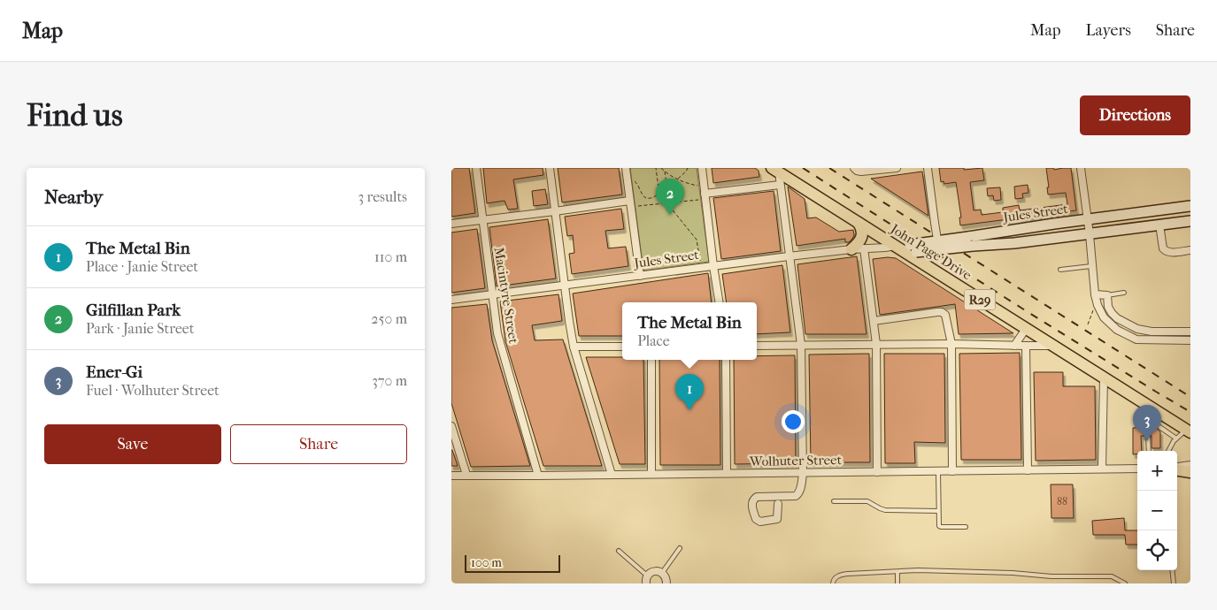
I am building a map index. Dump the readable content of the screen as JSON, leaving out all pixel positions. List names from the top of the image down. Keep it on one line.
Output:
{"streets":{"main road":["Jules Street","John Page Drive","R29"],"street":["Macintyre Street","Wolhuter Street"]},"crossings":[["Jules Street","John Page Drive"],["Jules Street","Macintyre Street"],["Macintyre Street","Wolhuter Street"]],"house_numbers":["88"],"scale_bar":"100 m","page":{"header":"Map","nav":["Map","Layers","Share"],"buttons":["Directions",["Save","Share"]],"title":"Find us","heading":["Nearby","3 results"],"pins":["2","1","3"],"list":[{"mark":"1","name":"The Metal Bin","note":"Place · Janie Street","value":"110 m"},{"mark":"2","name":"Gilfillan Park","note":"Park · Janie Street","value":"250 m"},{"mark":"3","name":"Ener-Gi","note":"Fuel · Wolhuter Street","value":"370 m"}],"popup":["The Metal Bin","Place"],"map_buttons":["+","−"],"scale":"100 m"}}
